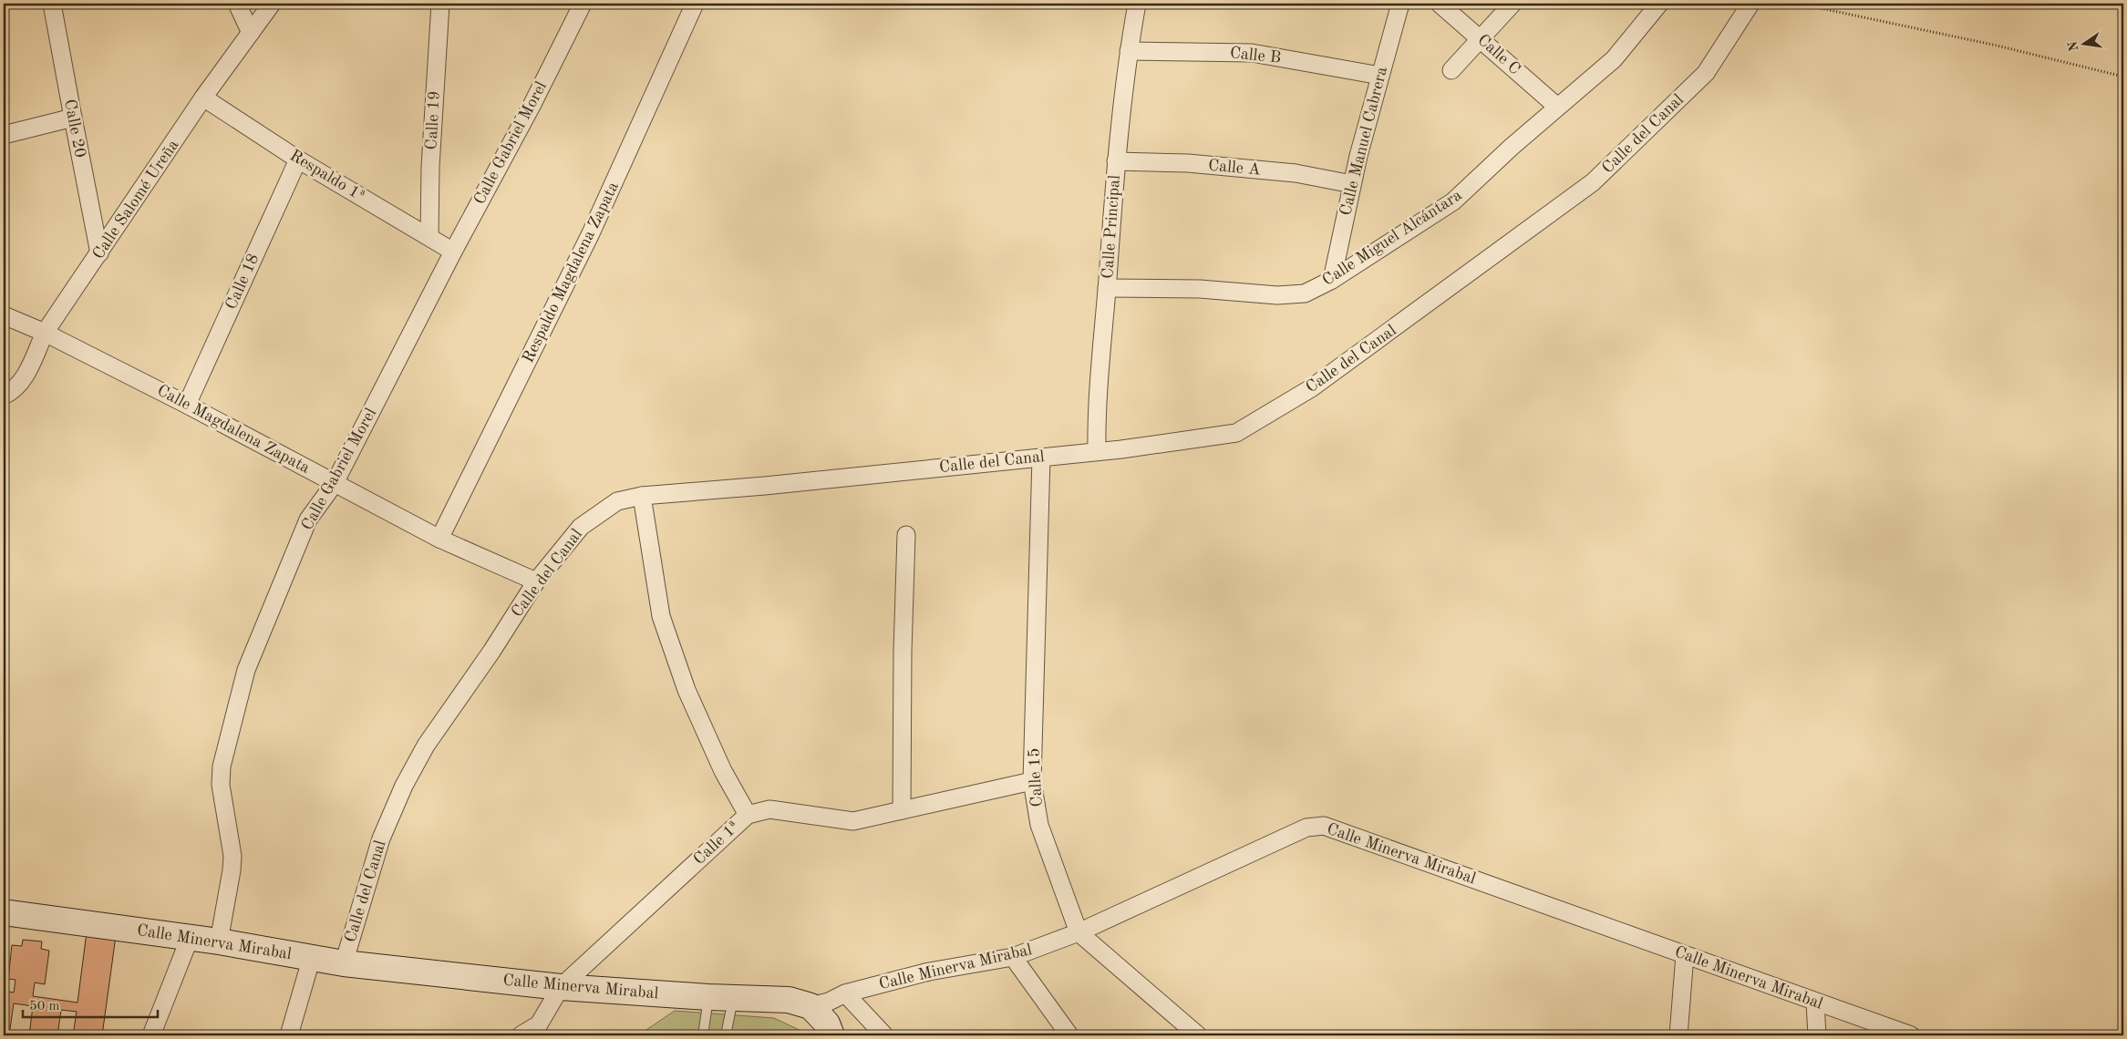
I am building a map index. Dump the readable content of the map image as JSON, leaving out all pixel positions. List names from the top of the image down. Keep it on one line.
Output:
{"streets":{"street":["Calle C","Calle B","Calle 19","Calle 20","Calle del Canal","Calle Manuel Cabrera","Calle Gabriel Morel","Calle A","Respaldo 1ª","Calle Salomé Ureña","Calle Principal","Calle Miguel Alcántara","Respaldo Magdalena Zapata","Calle 18","Calle Magdalena Zapata","Calle 15","Calle 1ª","Calle Minerva Mirabal"]},"crossings":[["Calle C","Calle Miguel Alcántara"],["Calle B","Calle Manuel Cabrera"],["Calle B","Calle Principal"],["Calle 19","Respaldo 1ª"],["Calle 20","Calle Salomé Ureña"],["Calle del Canal","Calle Principal"],["Calle del Canal","Calle Magdalena Zapata"],["Calle del Canal","Calle 15"],["Calle del Canal","Calle Minerva Mirabal"],["Calle Manuel Cabrera","Calle A"],["Calle Manuel Cabrera","Calle Miguel Alcántara"],["Calle Gabriel Morel","Respaldo 1ª"],["Calle Gabriel Morel","Calle Magdalena Zapata"],["Calle Gabriel Morel","Calle Minerva Mirabal"],["Calle A","Calle Principal"],["Respaldo 1ª","Calle Salomé Ureña"],["Respaldo 1ª","Calle 18"],["Calle Salomé Ureña","Calle Magdalena Zapata"],["Calle Principal","Calle Miguel Alcántara"],["Respaldo Magdalena Zapata","Calle Magdalena Zapata"],["Calle 18","Calle Magdalena Zapata"],["Calle 15","Calle 1ª"],["Calle 15","Calle Minerva Mirabal"],["Calle 1ª","Calle Minerva Mirabal"]],"scale_bar":"50 m","north":"left"}
